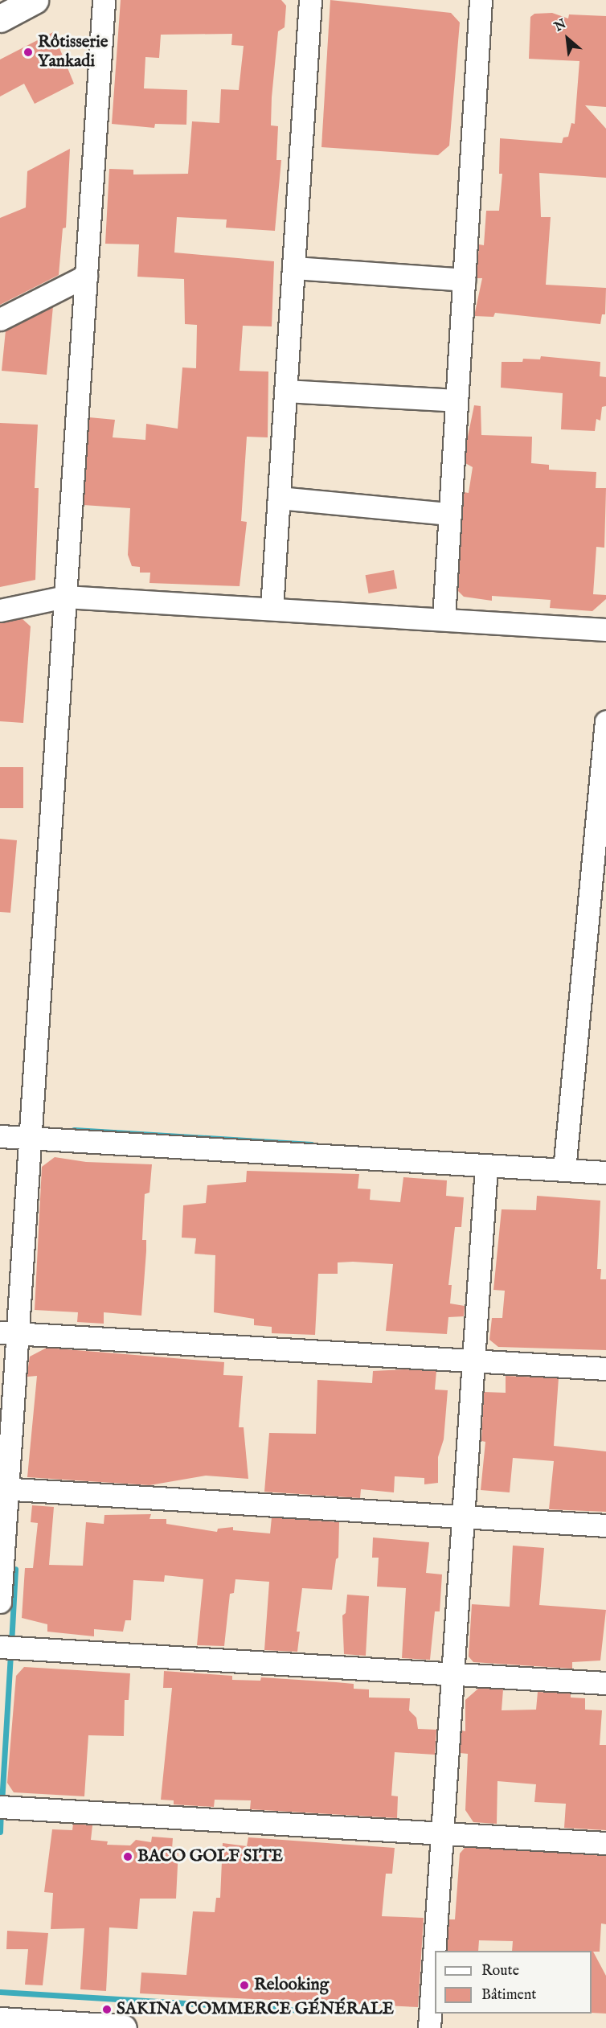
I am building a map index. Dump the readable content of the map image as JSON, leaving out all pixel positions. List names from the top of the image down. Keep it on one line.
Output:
{"places":["Rôtisserie Yankadi","BACO GOLF SITE","Relooking","SAKINA COMMERCE GÉNÉRALE"],"legend":["Route","Bâtiment"],"north":"top left"}
